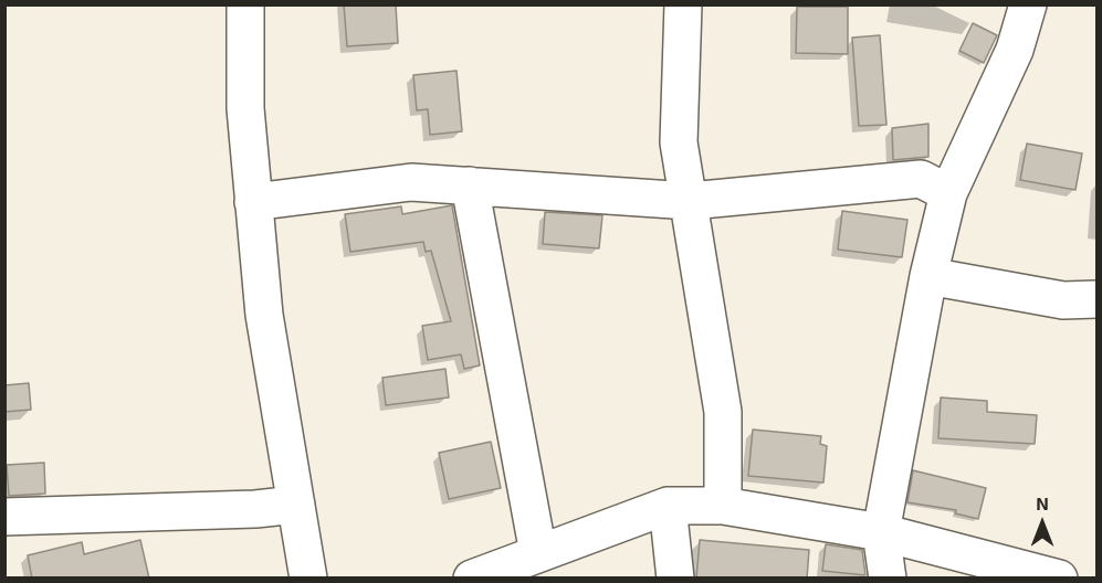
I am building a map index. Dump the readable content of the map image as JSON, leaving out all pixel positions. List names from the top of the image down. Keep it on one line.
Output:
{"north":"top"}
